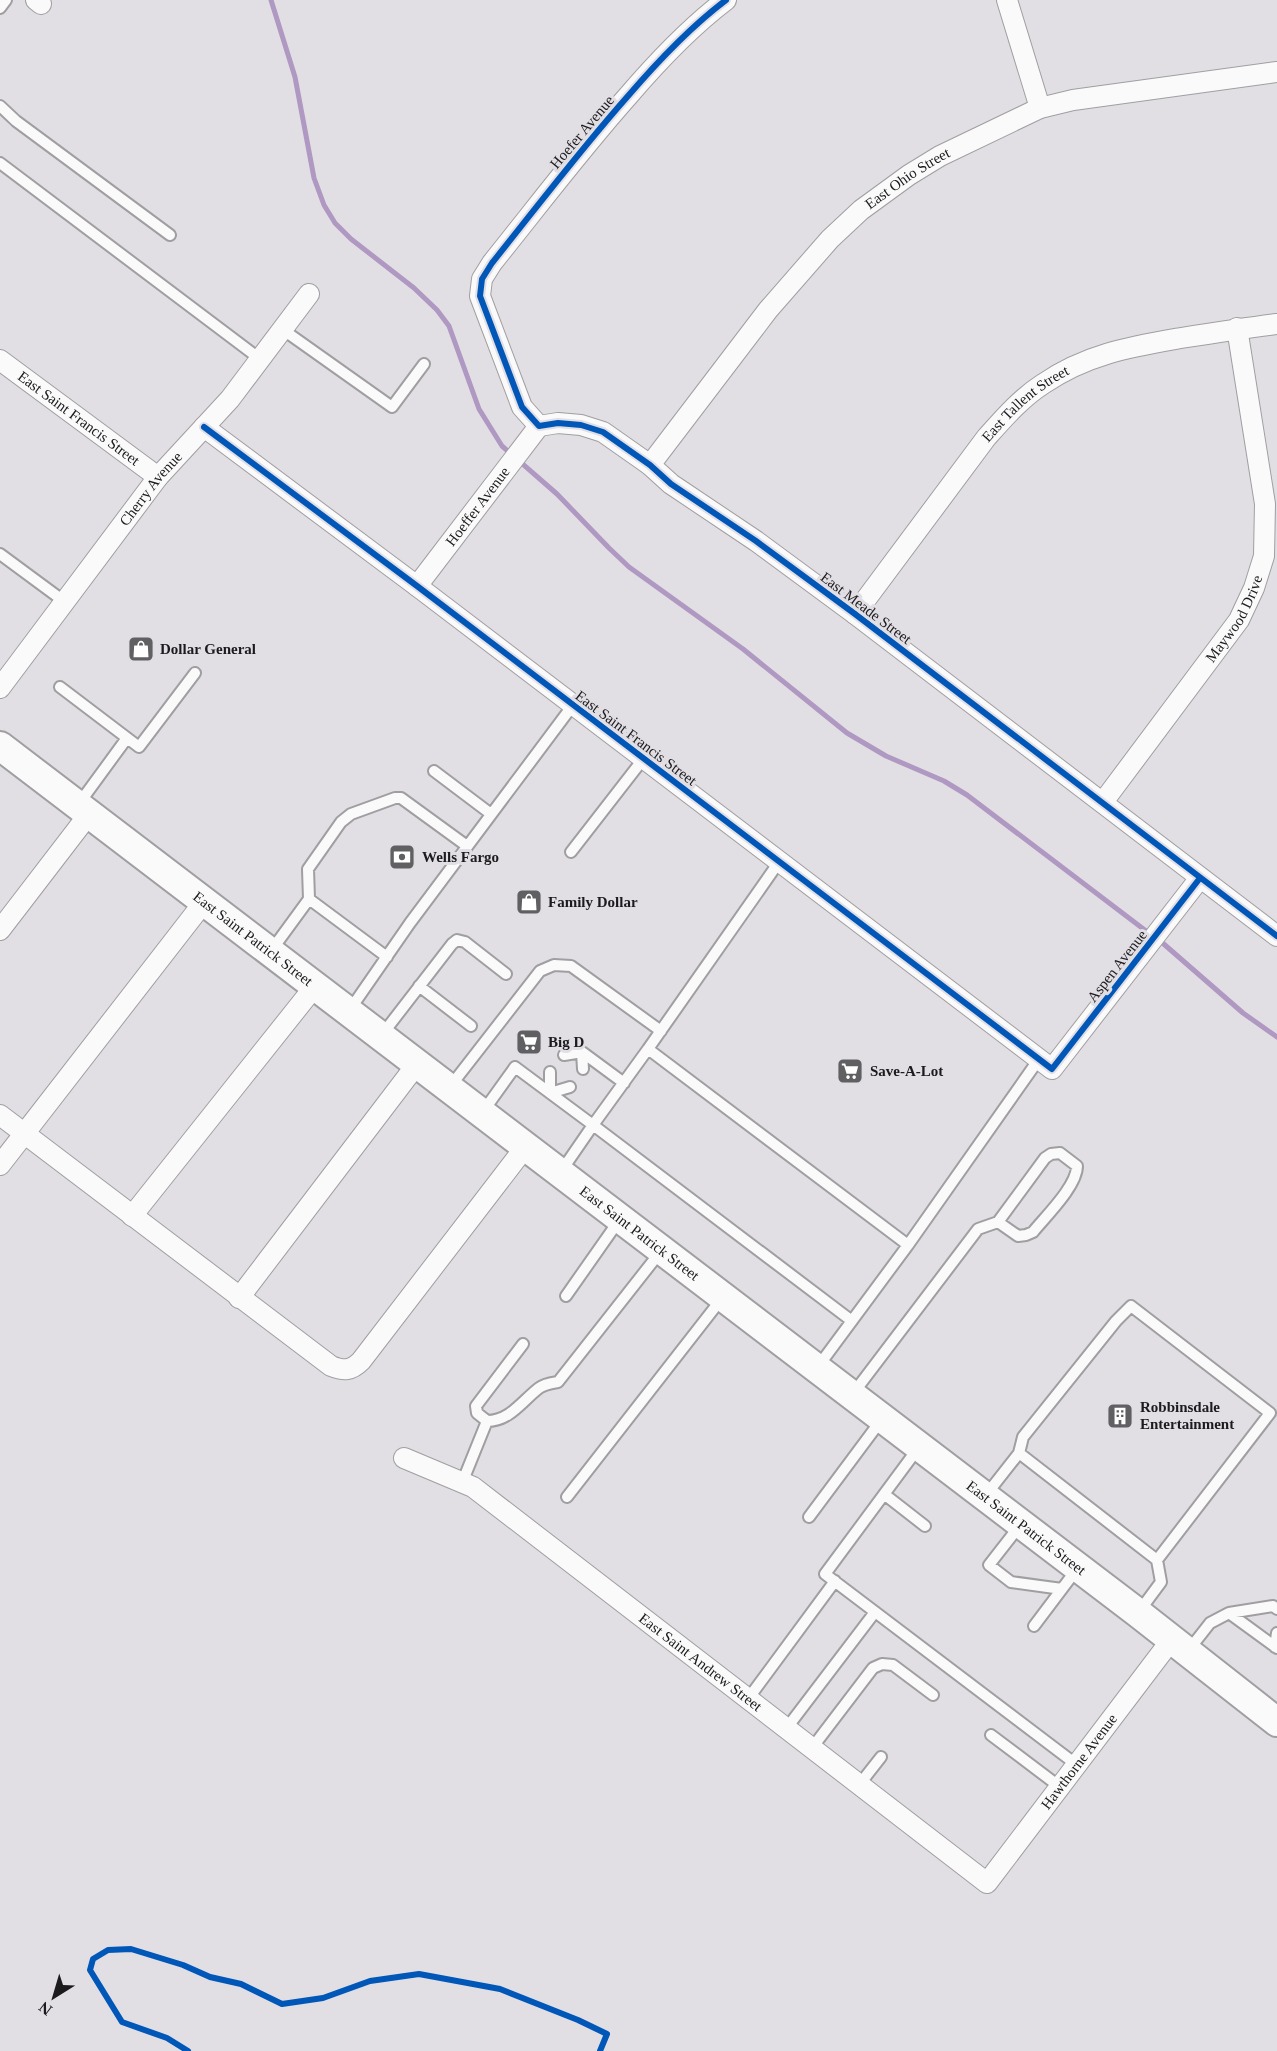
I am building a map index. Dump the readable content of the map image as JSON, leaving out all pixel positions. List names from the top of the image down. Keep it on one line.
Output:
{"streets":{"main road":["East Saint Patrick Street"],"street":["Hoefer Avenue","East Ohio Street","East Tallent Street","East Saint Francis Street","Cherry Avenue","Hoeffer Avenue","East Meade Street","Maywood Drive","Aspen Avenue","East Saint Andrew Street","Hawthorne Avenue"]},"crossings":[["Hoefer Avenue","Hoeffer Avenue"],["Hoefer Avenue","East Meade Street"],["East Ohio Street","East Meade Street"],["East Tallent Street","East Meade Street"],["East Tallent Street","Maywood Drive"],["East Saint Francis Street","Cherry Avenue"],["East Saint Francis Street","Hoeffer Avenue"],["East Saint Francis Street","Aspen Avenue"],["Hoeffer Avenue","East Meade Street"],["East Meade Street","Maywood Drive"],["East Meade Street","Aspen Avenue"],["East Saint Patrick Street","Hawthorne Avenue"],["East Saint Andrew Street","Hawthorne Avenue"]],"places":{"shop":["Dollar General","Family Dollar"],"bank":["Wells Fargo"],"supermarket":["Big D","Save-A-Lot"],"building":["Robbinsdale Entertainment"]},"north":"bottom left"}
